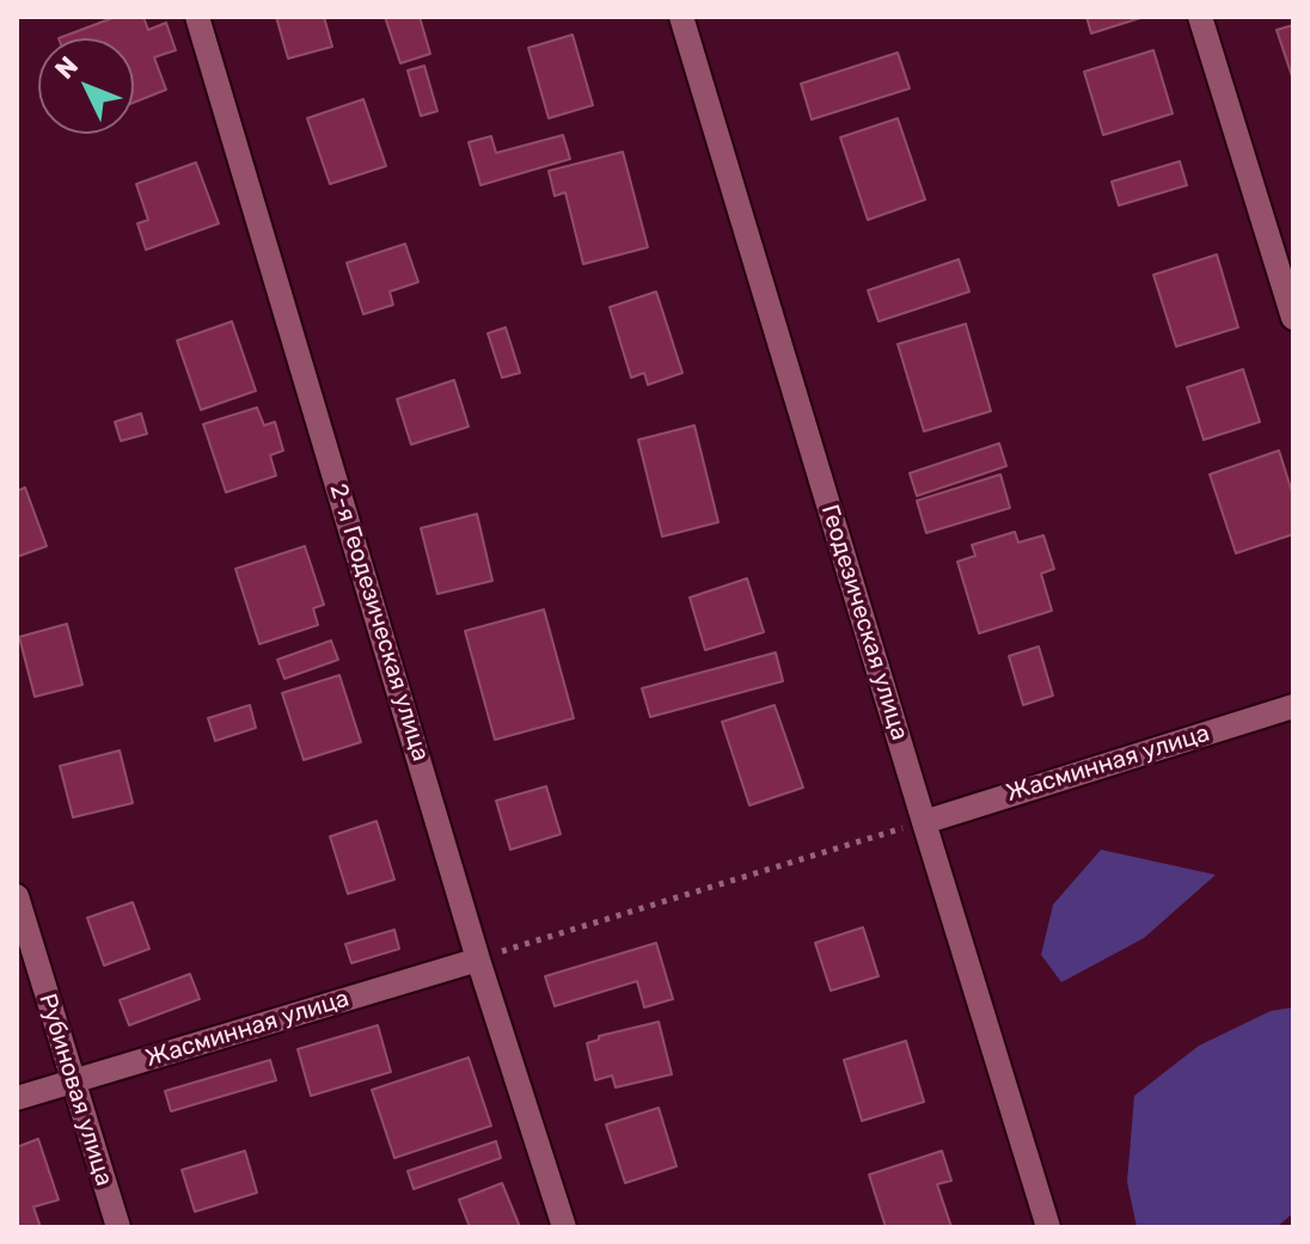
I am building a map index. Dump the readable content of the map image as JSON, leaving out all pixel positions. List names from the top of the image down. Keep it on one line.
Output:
{"streets":{"street":["2-я Геодезическая улица","Геодезическая улица","Жасминная улица","Рубиновая улица"]},"crossings":[["2-я Геодезическая улица","Жасминная улица"],["Геодезическая улица","Жасминная улица"],["Жасминная улица","Рубиновая улица"]],"north":"top left"}
